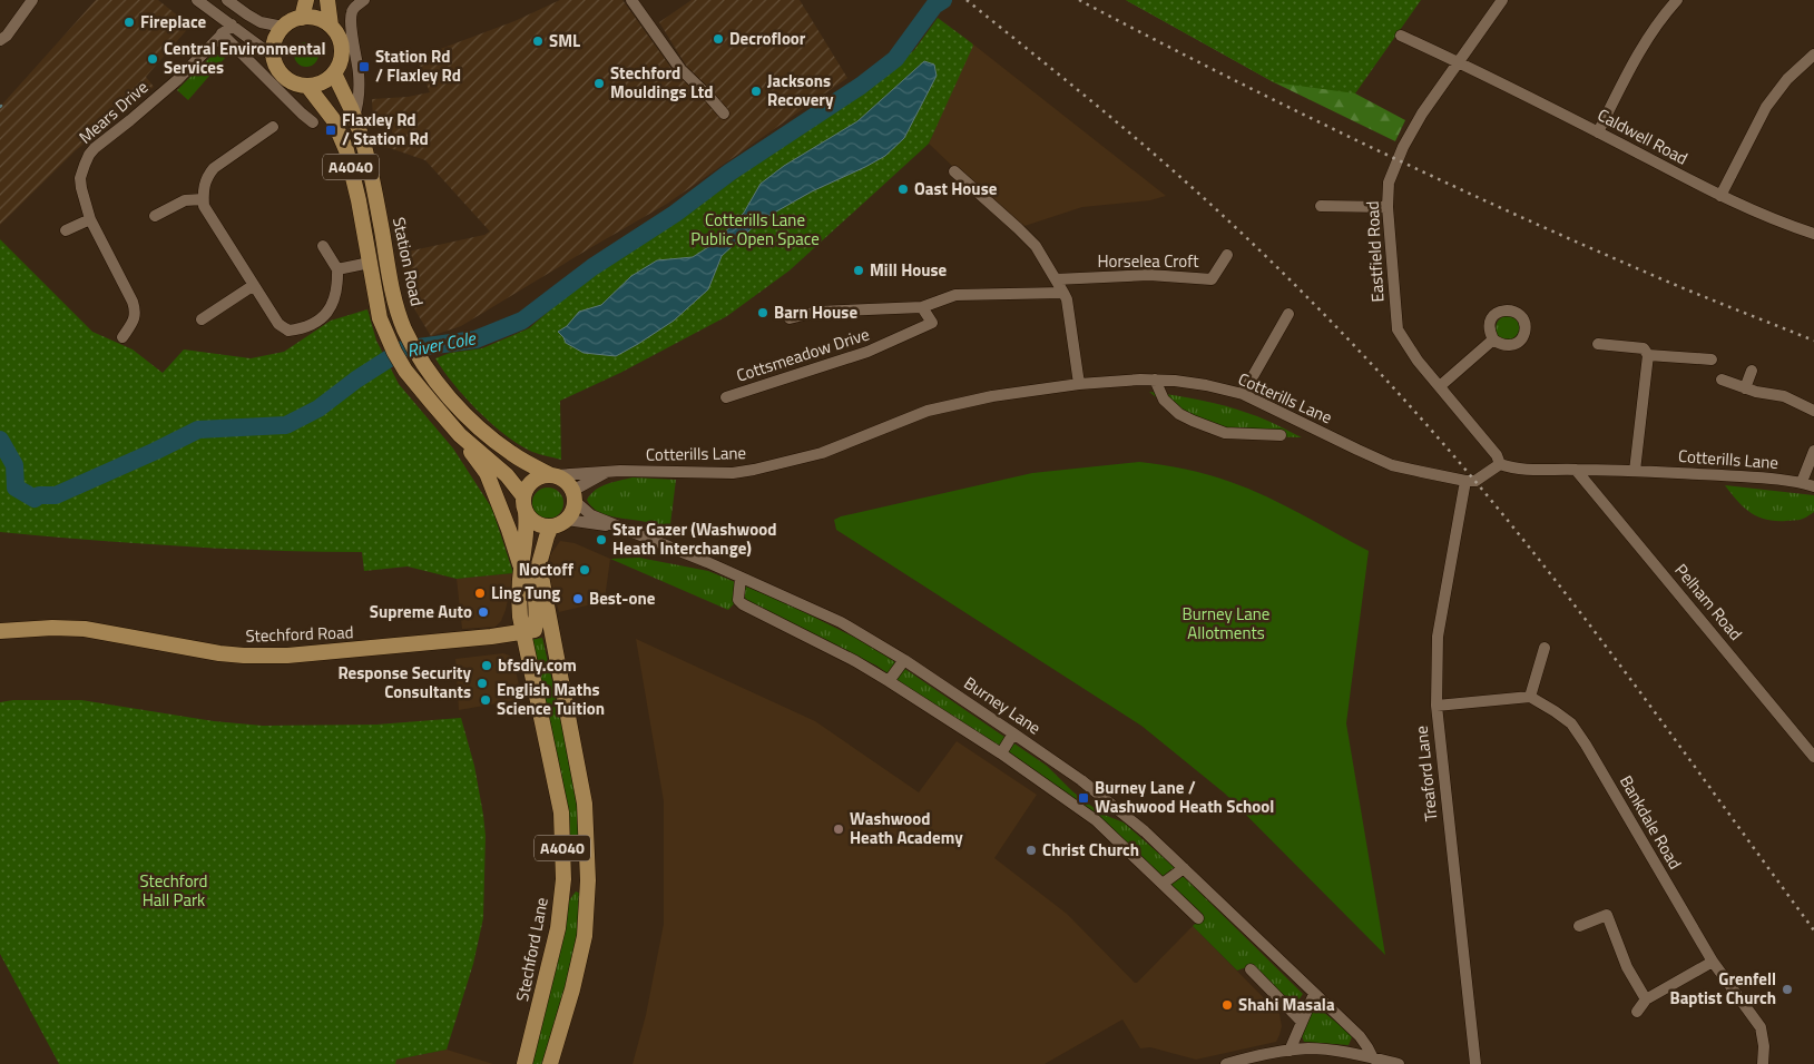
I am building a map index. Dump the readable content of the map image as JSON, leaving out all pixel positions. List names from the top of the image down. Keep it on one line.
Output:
{"streets":{"main road":["A4040","Station Road","Stechford Road","Stechford Lane"],"street":["Mears Drive","Caldwell Road","Eastfield Road","Horselea Croft","Cottsmeadow Drive","Cotterills Lane","Pelham Road","Burney Lane","Treaford Lane","Bankdale Road"]},"crossings":[["Caldwell Road","Eastfield Road"],["A4040","Station Road"],["A4040","Cotterills Lane"],["A4040","Burney Lane"],["A4040","Stechford Lane"],["Eastfield Road","Cotterills Lane"],["Station Road","Cotterills Lane"],["Station Road","Burney Lane"],["Station Road","Stechford Lane"],["Cotterills Lane","Pelham Road"],["Cotterills Lane","Burney Lane"],["Cotterills Lane","Treaford Lane"],["Cotterills Lane","Stechford Lane"],["Stechford Road","Stechford Lane"],["Burney Lane","Stechford Lane"]],"water":["River Cole"],"parks":["Cotterills Lane Public Open Space","Burney Lane Allotments","Stechford Hall Park"],"places":{"other":["Fireplace","Decrofloor","SML","Central Environmental Services","Stechford Mouldings Ltd","Jacksons Recovery","Oast House","Mill House","Barn House","Star Gazer (Washwood Heath Interchange)","Noctoff","Ling Tung","Best-one","Supreme Auto","bfsdiy.com","Response Security Consultants","English Maths Science Tuition","Washwood Heath Academy","Christ Church","Grenfell Baptist Church","Shahi Masala"],"transit":["Station Rd / Flaxley Rd","Flaxley Rd / Station Rd","Burney Lane / Washwood Heath School"]}}
